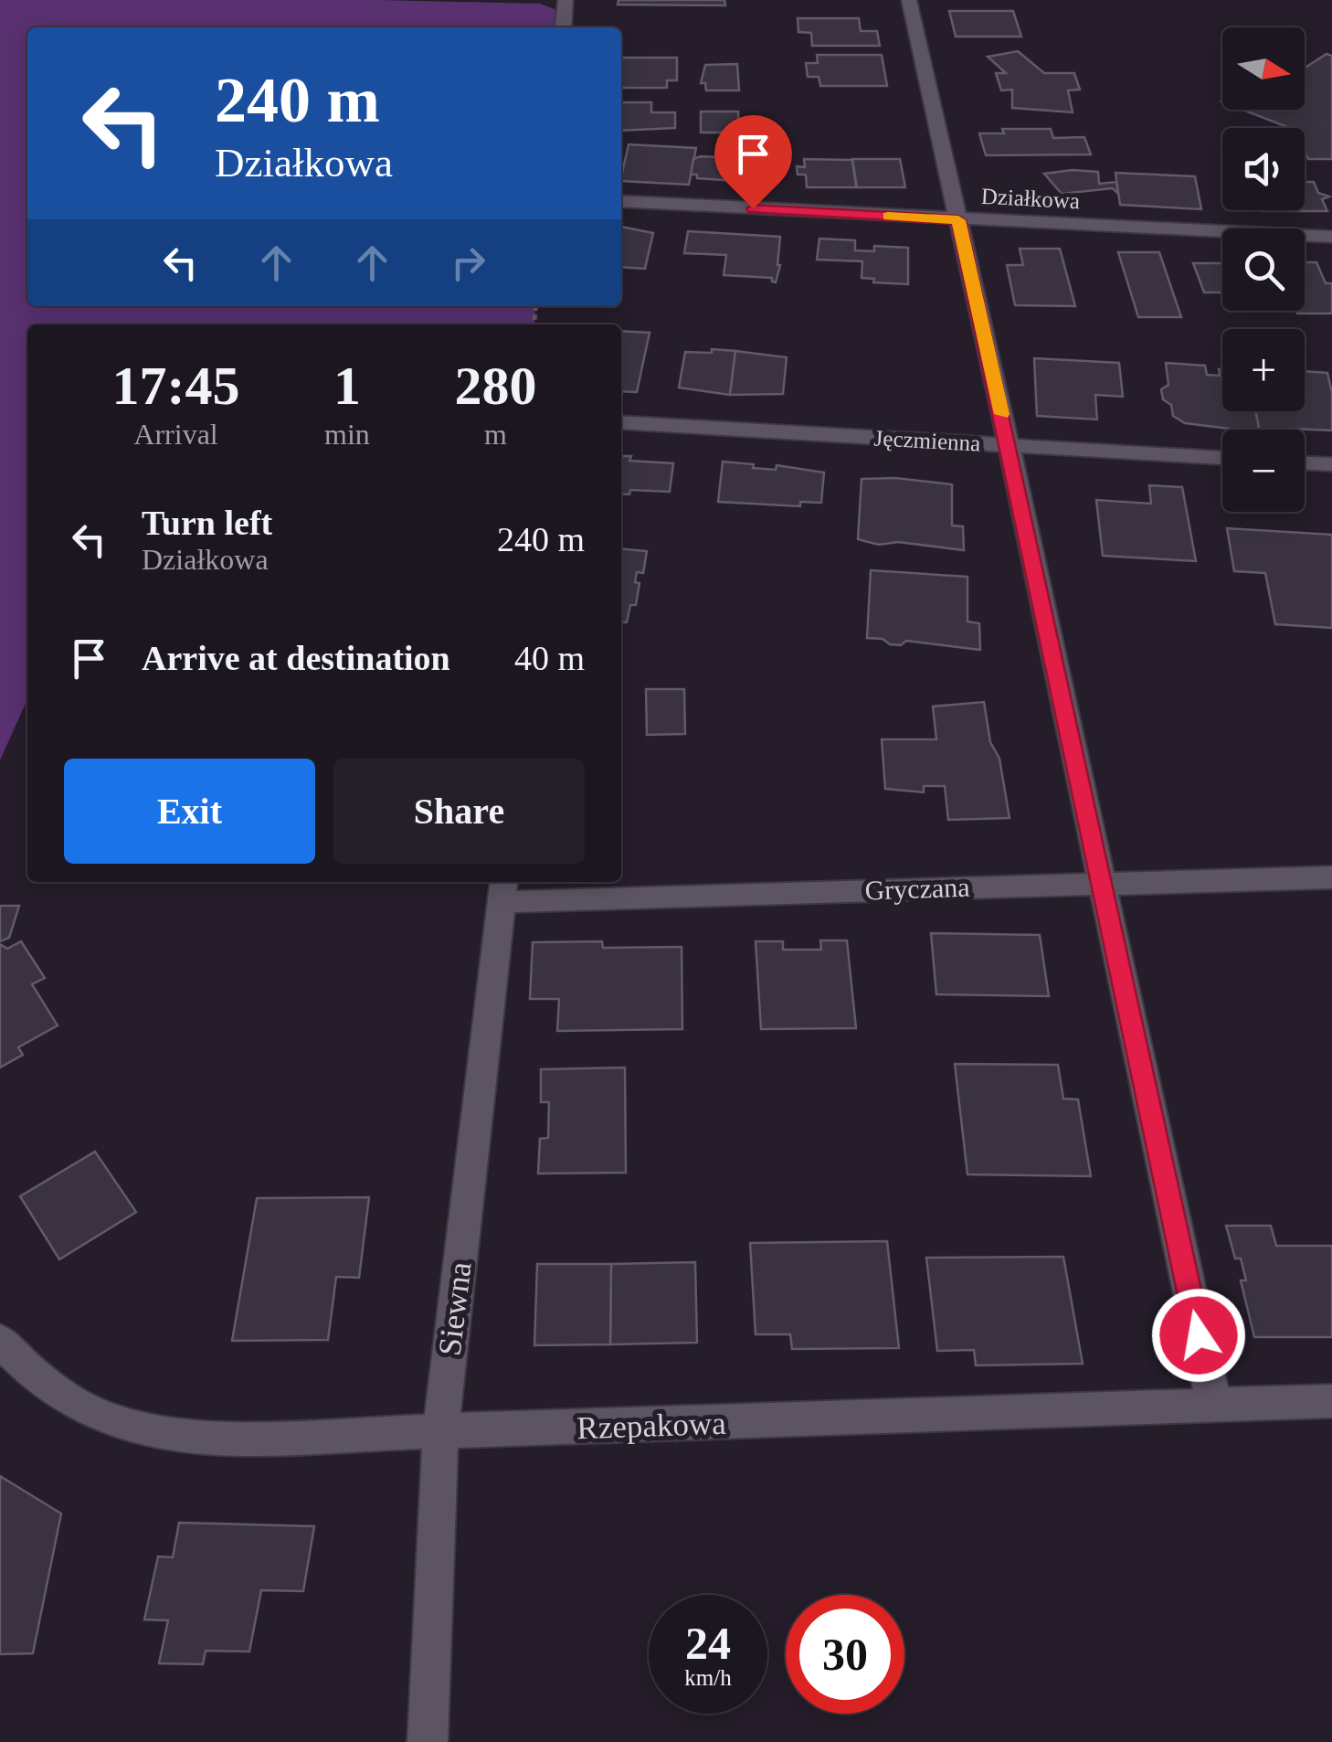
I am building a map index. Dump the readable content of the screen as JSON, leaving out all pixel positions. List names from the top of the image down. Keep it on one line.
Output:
{"streets":{"street":["Działkowa","Jęczmienna","Gryczana","Siewna","Rzepakowa"]},"crossings":[["Gryczana","Siewna"],["Siewna","Rzepakowa"]],"north":"right","page":{"map_buttons":["+","−"],"turn":["240 m","Działkowa"],"eta":["17:45","Arrival","1","min","280","m"],"list":[{"name":"Turn left","note":"Działkowa","value":"240 m"},{"name":"Arrive at destination","value":"40 m"}],"buttons":["Exit","Share"],"speed":"24 km/h","limit":"30"}}
